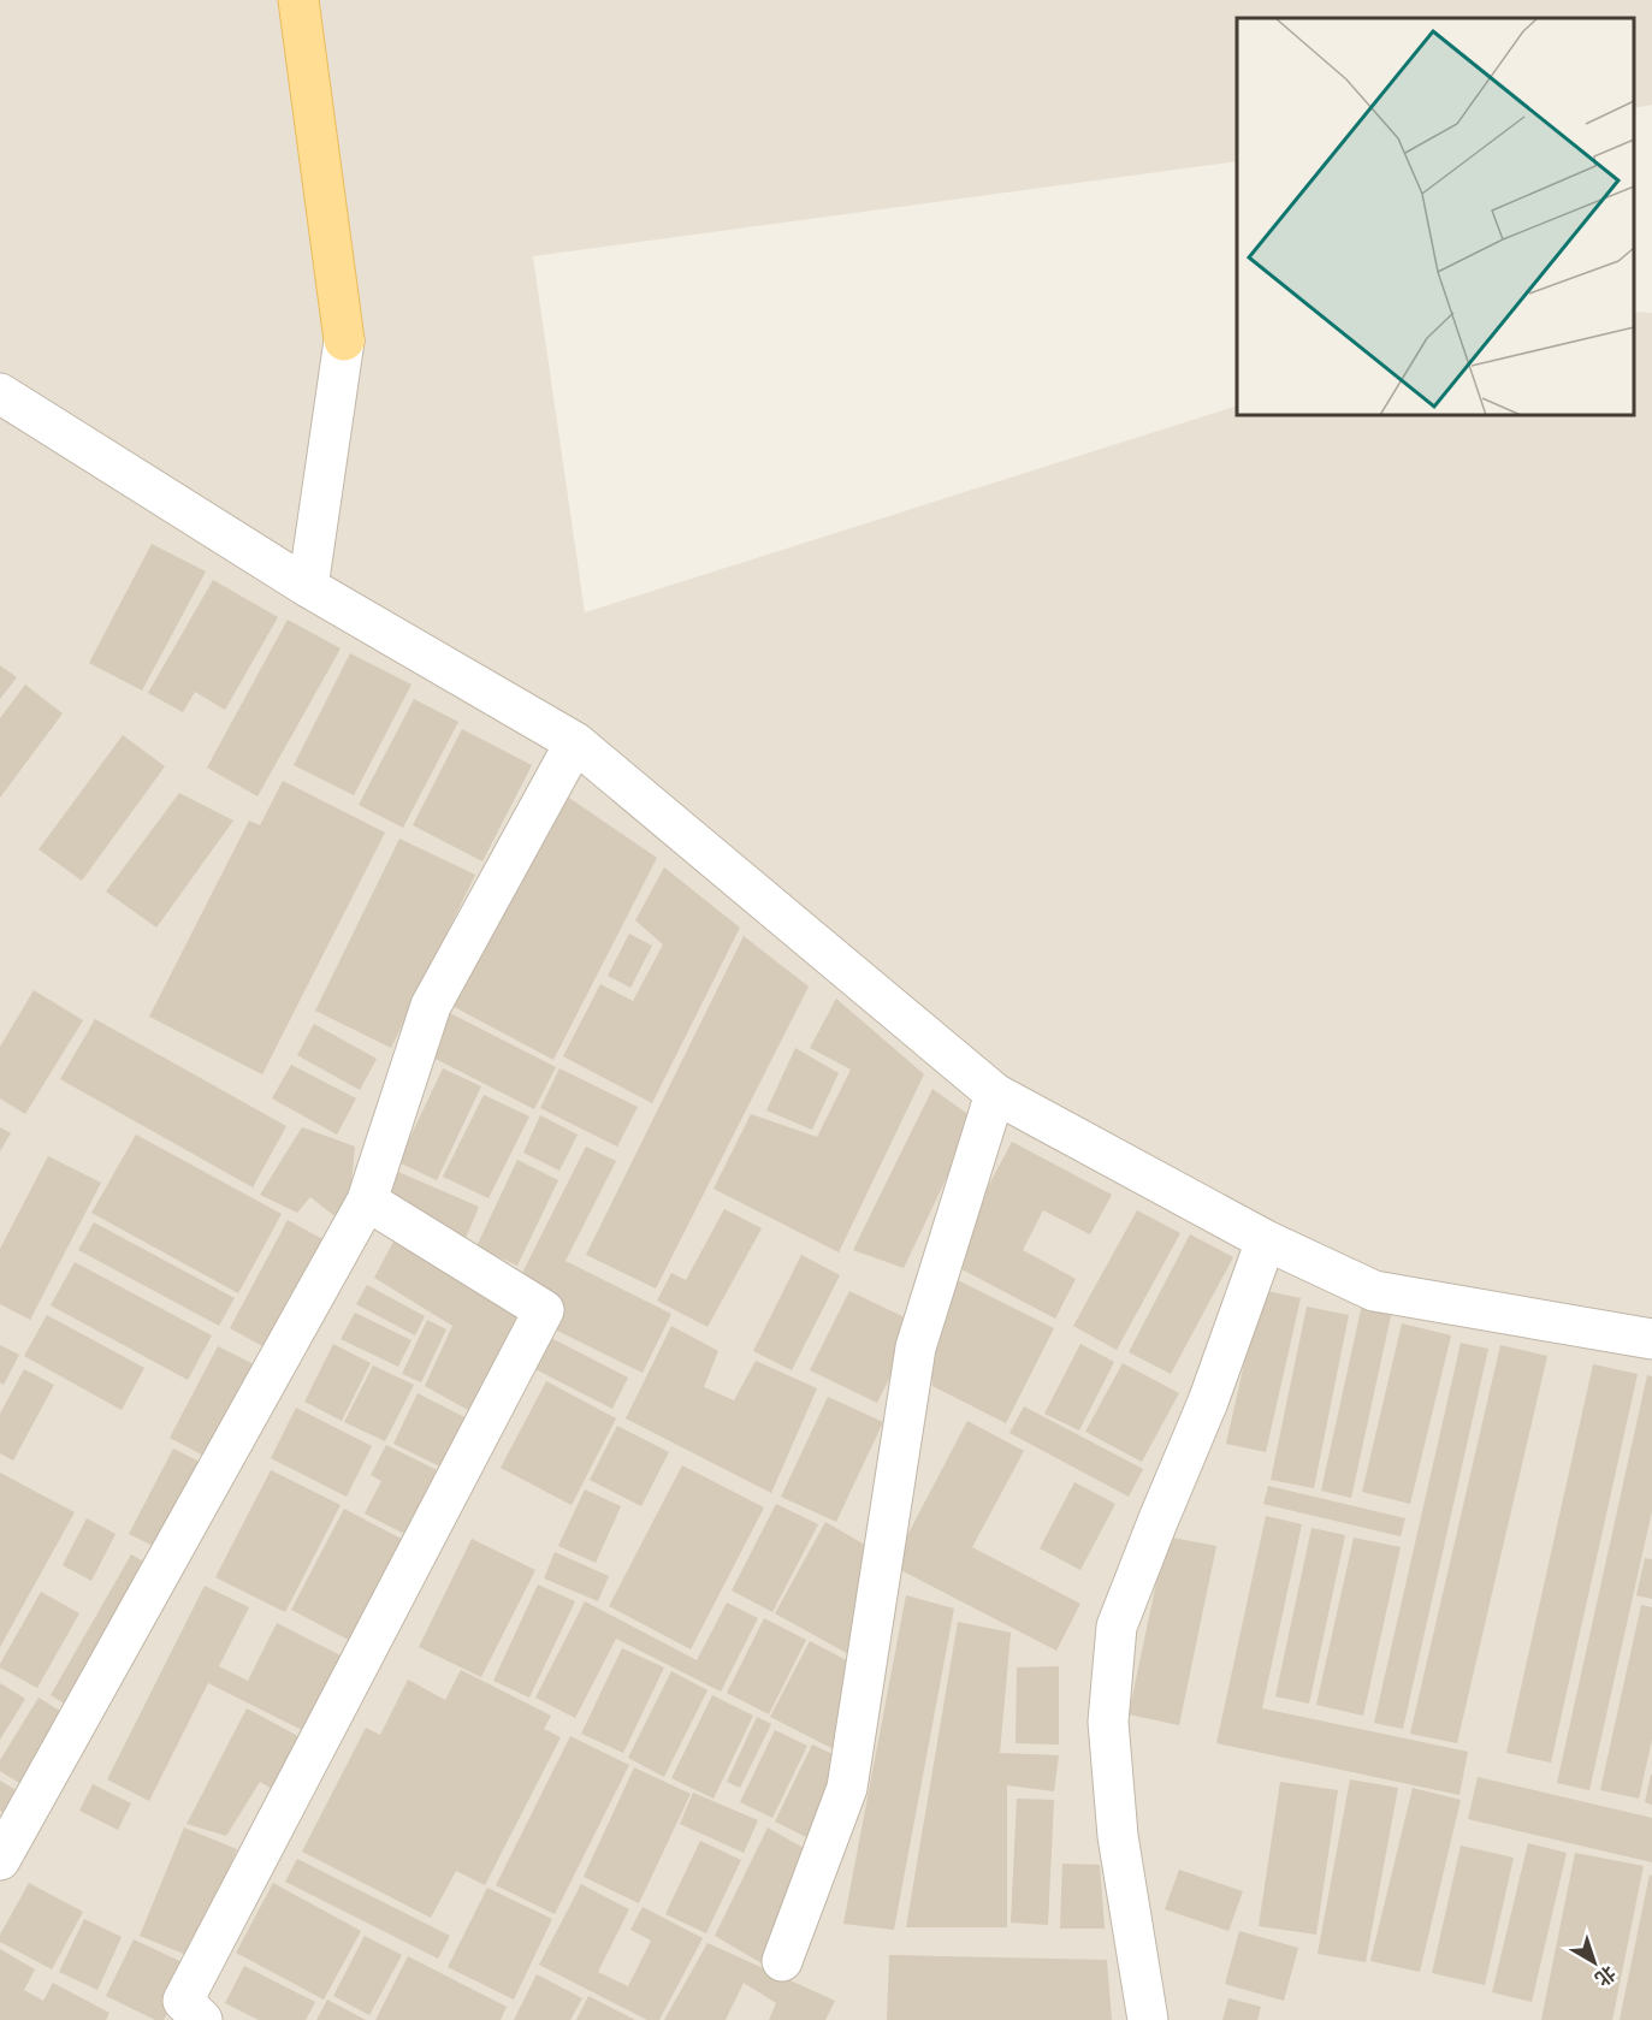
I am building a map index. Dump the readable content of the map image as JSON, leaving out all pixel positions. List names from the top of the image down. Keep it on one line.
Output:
{"north":"bottom right"}
